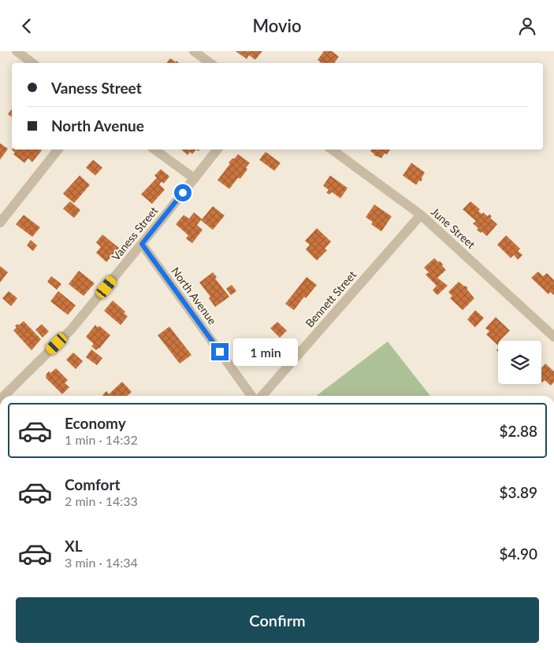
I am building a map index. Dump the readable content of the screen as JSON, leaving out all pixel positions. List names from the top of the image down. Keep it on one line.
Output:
{"streets":{"street":["June Street","Vaness Street","North Avenue","Bennett Street"]},"crossings":[["June Street","Bennett Street"],["Vaness Street","North Avenue"]],"page":{"header":"Movio","banner":["Vaness Street","North Avenue"],"bubble":"1 min","list":[{"name":"Economy","note":"1 min · 14:32","value":"$2.88"},{"name":"Comfort","note":"2 min · 14:33","value":"$3.89"},{"name":"XL","note":"3 min · 14:34","value":"$4.90"}],"buttons":"Confirm"}}
